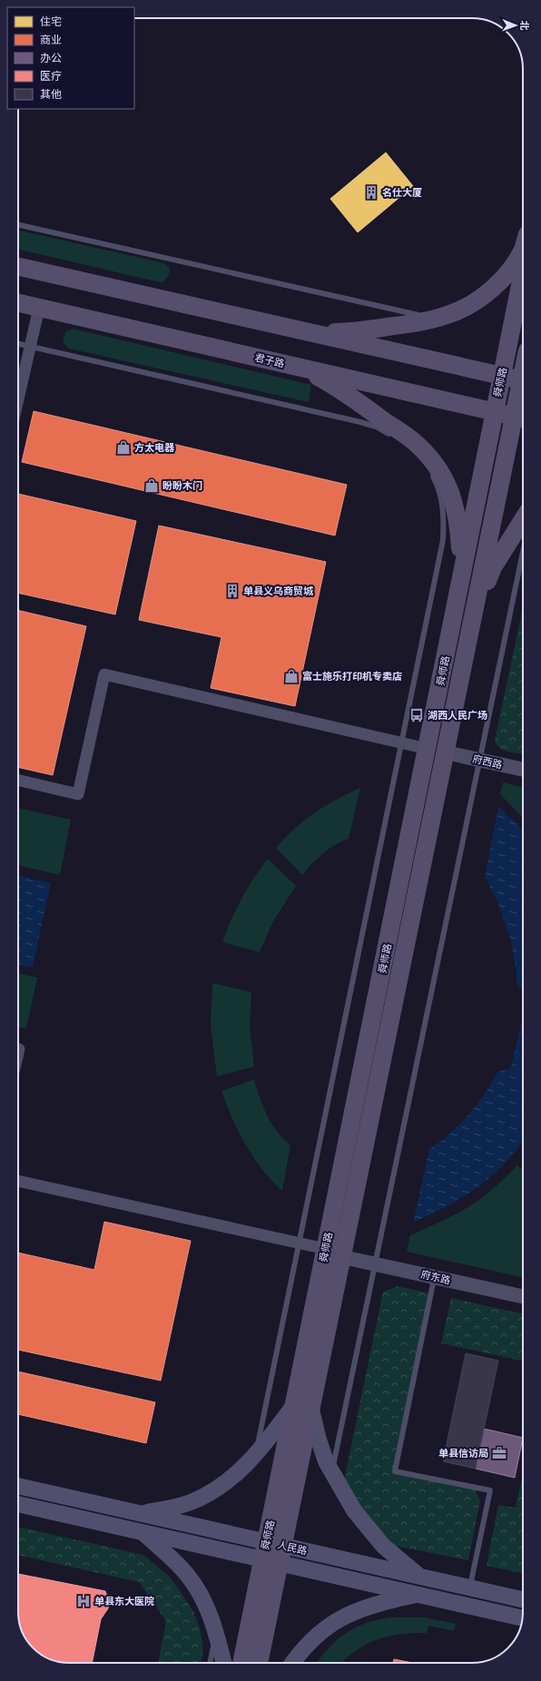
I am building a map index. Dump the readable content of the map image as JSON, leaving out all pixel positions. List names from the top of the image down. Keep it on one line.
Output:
{"streets":{"main road":["君子路","舜师路","人民路"],"street":["府西路","府东路"]},"crossings":[["君子路","舜师路"],["舜师路","府西路"],["舜师路","府东路"],["舜师路","人民路"]],"places":{"building":["名仕大厦","单县义乌商贸城"],"shop":["方太电器","盼盼木门","富士施乐打印机专卖店"],"bus stop":["湖西人民广场"],"office":["单县信访局"],"hospital":["单县东大医院"]},"legend":["住宅","商业","办公","医疗","其他"],"north":"right"}
